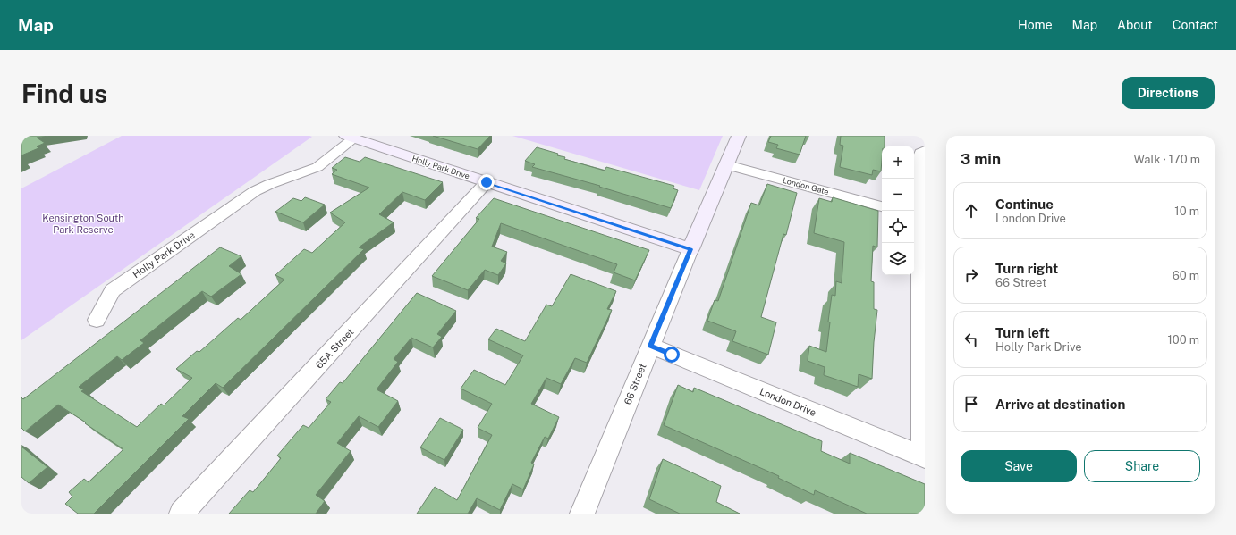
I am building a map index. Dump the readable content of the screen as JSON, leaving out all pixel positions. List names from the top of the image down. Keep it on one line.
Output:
{"streets":{"street":["Holly Park Drive","London Gate","65A Street","66 Street","London Drive"]},"crossings":[["Holly Park Drive","65A Street"],["Holly Park Drive","66 Street"],["London Gate","66 Street"],["66 Street","London Drive"]],"parks":["Kensington South Park Reserve"],"page":{"header":"Map","nav":["Home","Map","About","Contact"],"buttons":["Directions",["Save","Share"]],"title":"Find us","heading":["3 min","Walk · 170 m"],"map_buttons":["+","−"],"list":[["Continue","London Drive","10 m"],["Turn right","66 Street","60 m"],["Turn left","Holly Park Drive","100 m"],"Arrive at destination"]}}
